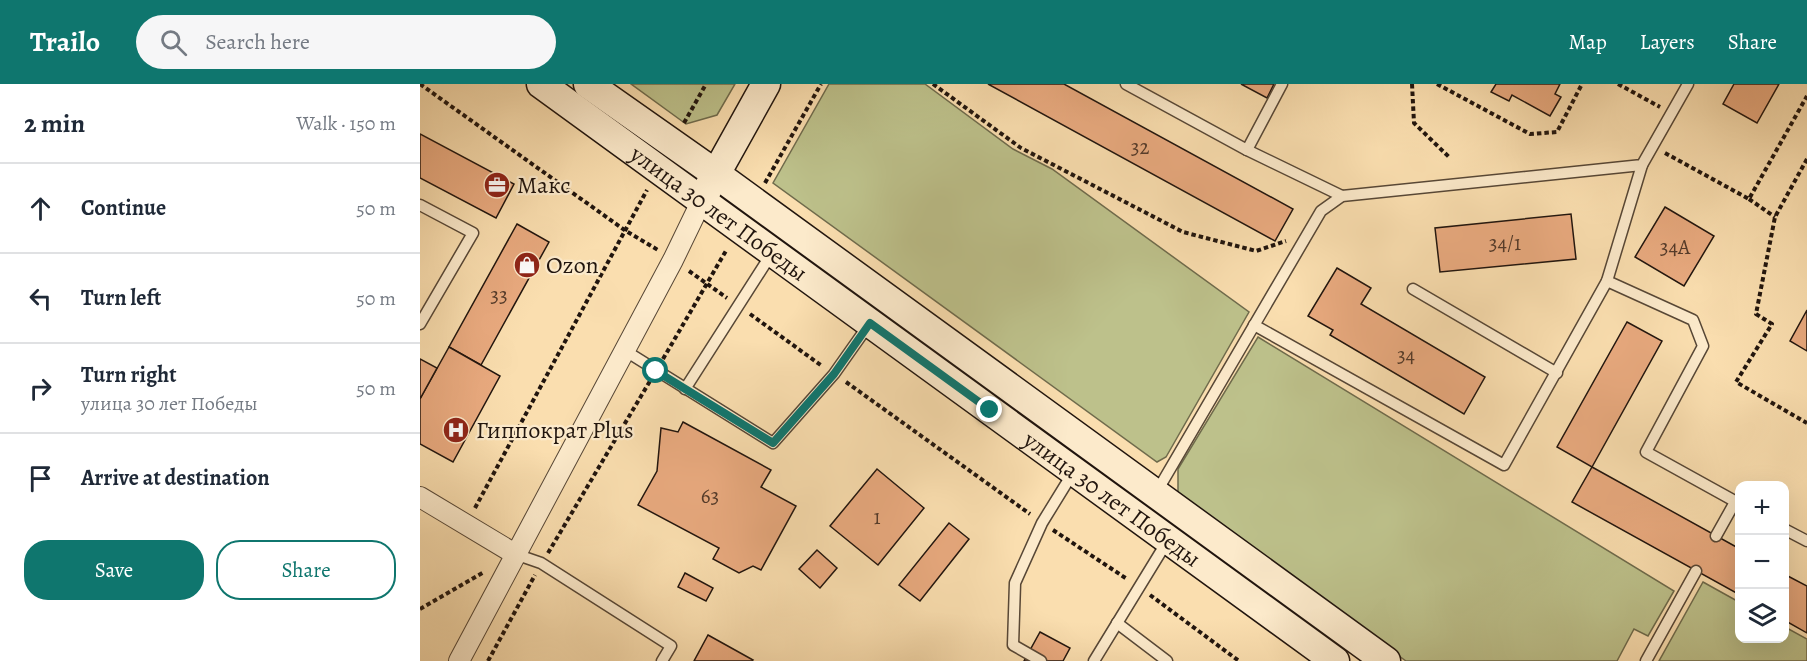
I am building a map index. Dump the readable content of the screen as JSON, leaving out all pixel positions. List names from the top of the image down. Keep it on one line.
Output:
{"streets":{"main road":["улица 30 лет Победы"]},"places":{"office":["Макс"],"shop":["Ozon"],"hospital":["Гиппократ Plus"]},"house_numbers":["32","34/1","34А","33","34","63","1"],"page":{"header":"Trailo","search":"Search here","nav":["Map","Layers","Share"],"heading":["2 min","Walk · 150 m"],"list":[["Continue","50 m"],["Turn left","50 m"],["Turn right","улица 30 лет Победы","50 m"],"Arrive at destination"],"map_buttons":["+","−"],"buttons":["Save","Share"]}}
